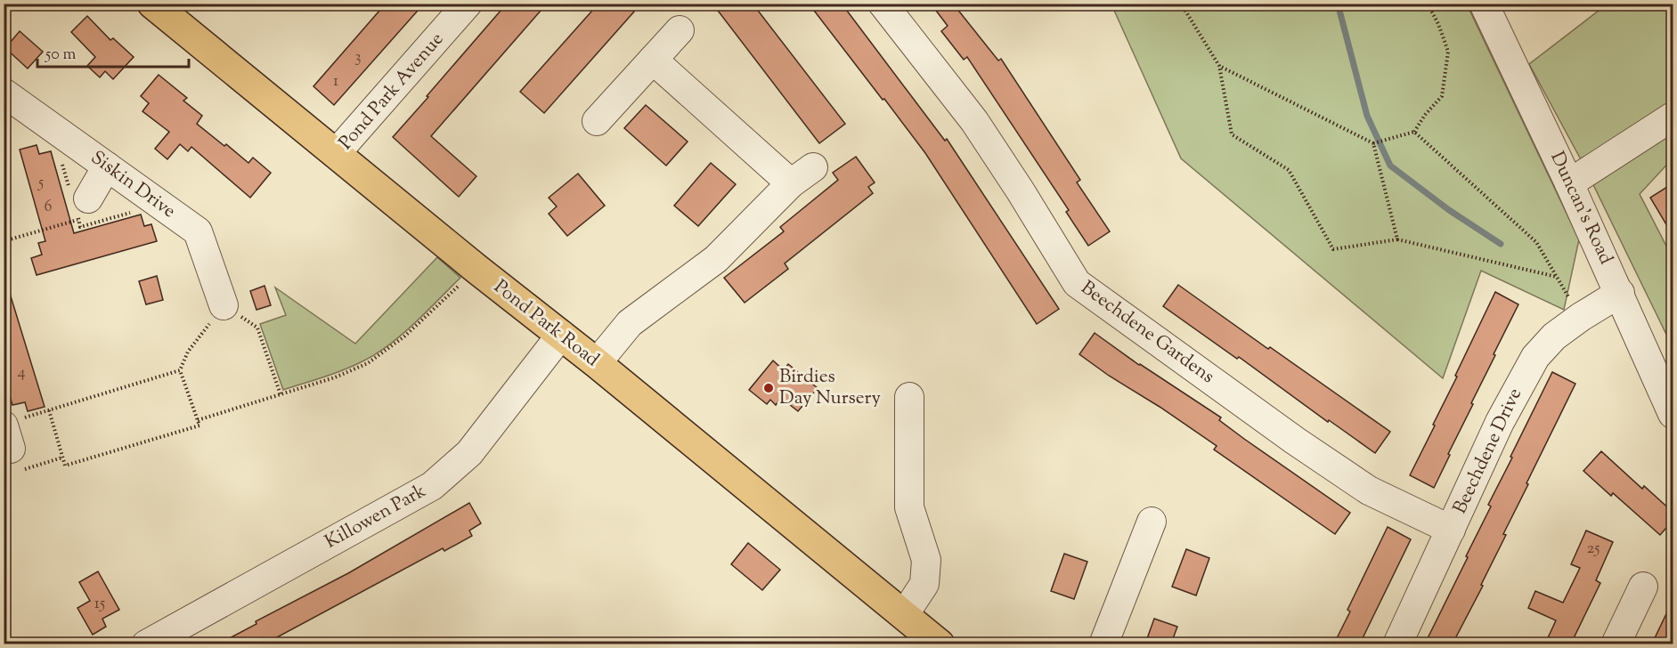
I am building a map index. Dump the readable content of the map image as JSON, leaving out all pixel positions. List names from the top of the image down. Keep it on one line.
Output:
{"streets":{"main road":["Pond Park Road"],"street":["Pond Park Avenue","Siskin Drive","Duncan's Road","Beechdene Gardens","Beechdene Drive","Killowen Park"]},"crossings":[["Pond Park Avenue","Pond Park Road"],["Duncan's Road","Beechdene Drive"],["Pond Park Road","Killowen Park"],["Beechdene Gardens","Beechdene Drive"]],"places":["Birdies Day Nursery"],"house_numbers":["3","1","5","6","4","25","15"],"scale_bar":"50 m"}
